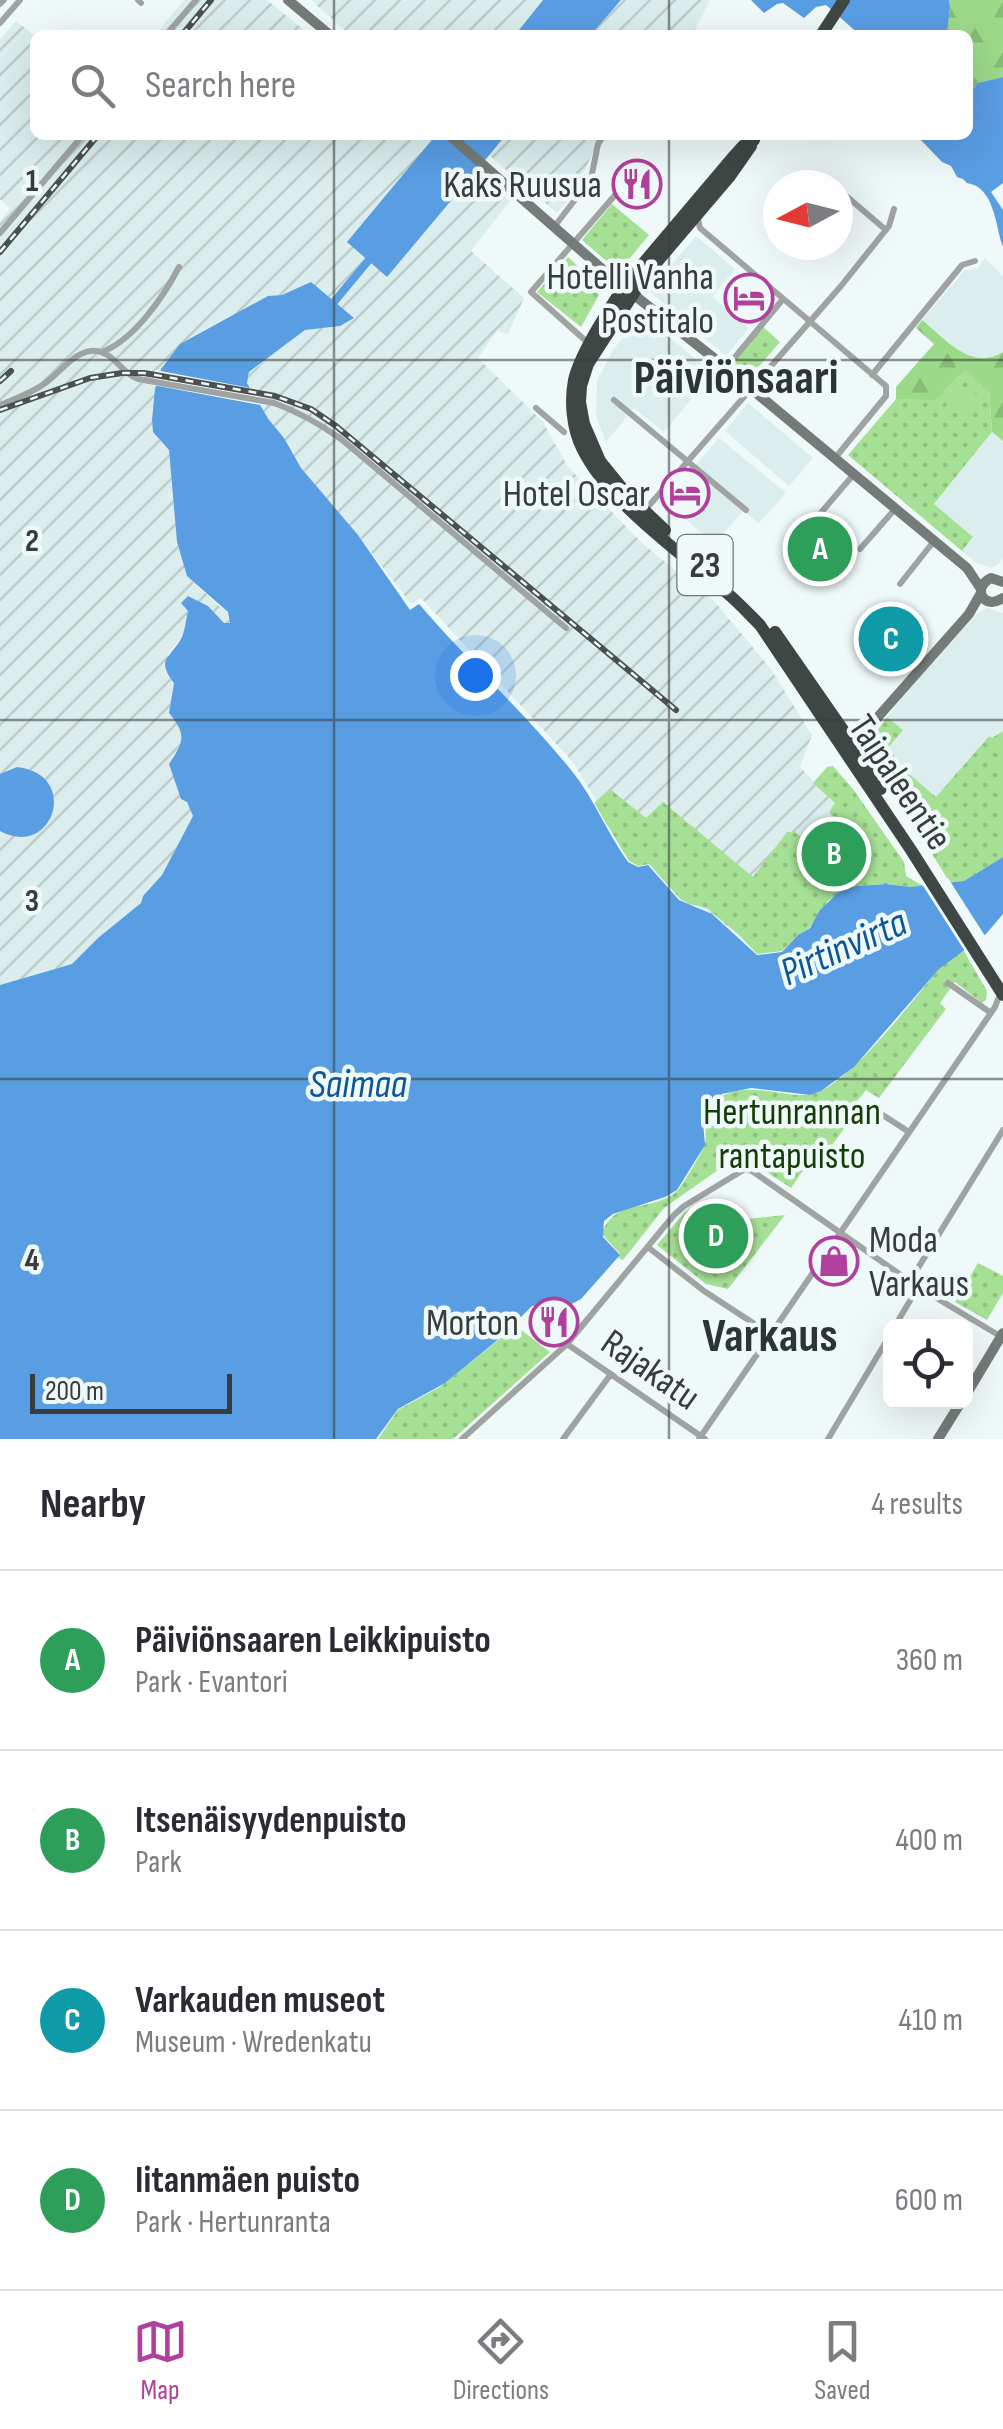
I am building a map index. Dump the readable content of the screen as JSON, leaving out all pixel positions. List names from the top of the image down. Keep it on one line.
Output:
{"streets":{"highway":["23","Taipaleentie"],"street":["Rajakatu"]},"districts":["Päiviönsaari","Varkaus"],"water":["Pirtinvirta","Saimaa"],"parks":["Hertunrannan rantapuisto"],"places":{"restaurant":["Kaks Ruusua","Morton"],"hotel":["Hotelli Vanha Postitalo","Hotel Oscar"],"shop":["Moda Varkaus"]},"scale_bar":"200 m","north":"left","page":{"search":"Search here","pins":["A","C","B","D"],"scale":"200 m","heading":["Nearby","4 results"],"list":[{"mark":"A","name":"Päiviönsaaren Leikkipuisto","note":"Park · Evantori","value":"360 m"},{"mark":"B","name":"Itsenäisyydenpuisto","note":"Park","value":"400 m"},{"mark":"C","name":"Varkauden museot","note":"Museum · Wredenkatu","value":"410 m"},{"mark":"D","name":"Iitanmäen puisto","note":"Park · Hertunranta","value":"600 m"}],"nav":["Map","Directions","Saved"]},"grid":{"rows":["1","2","3","4"]}}
